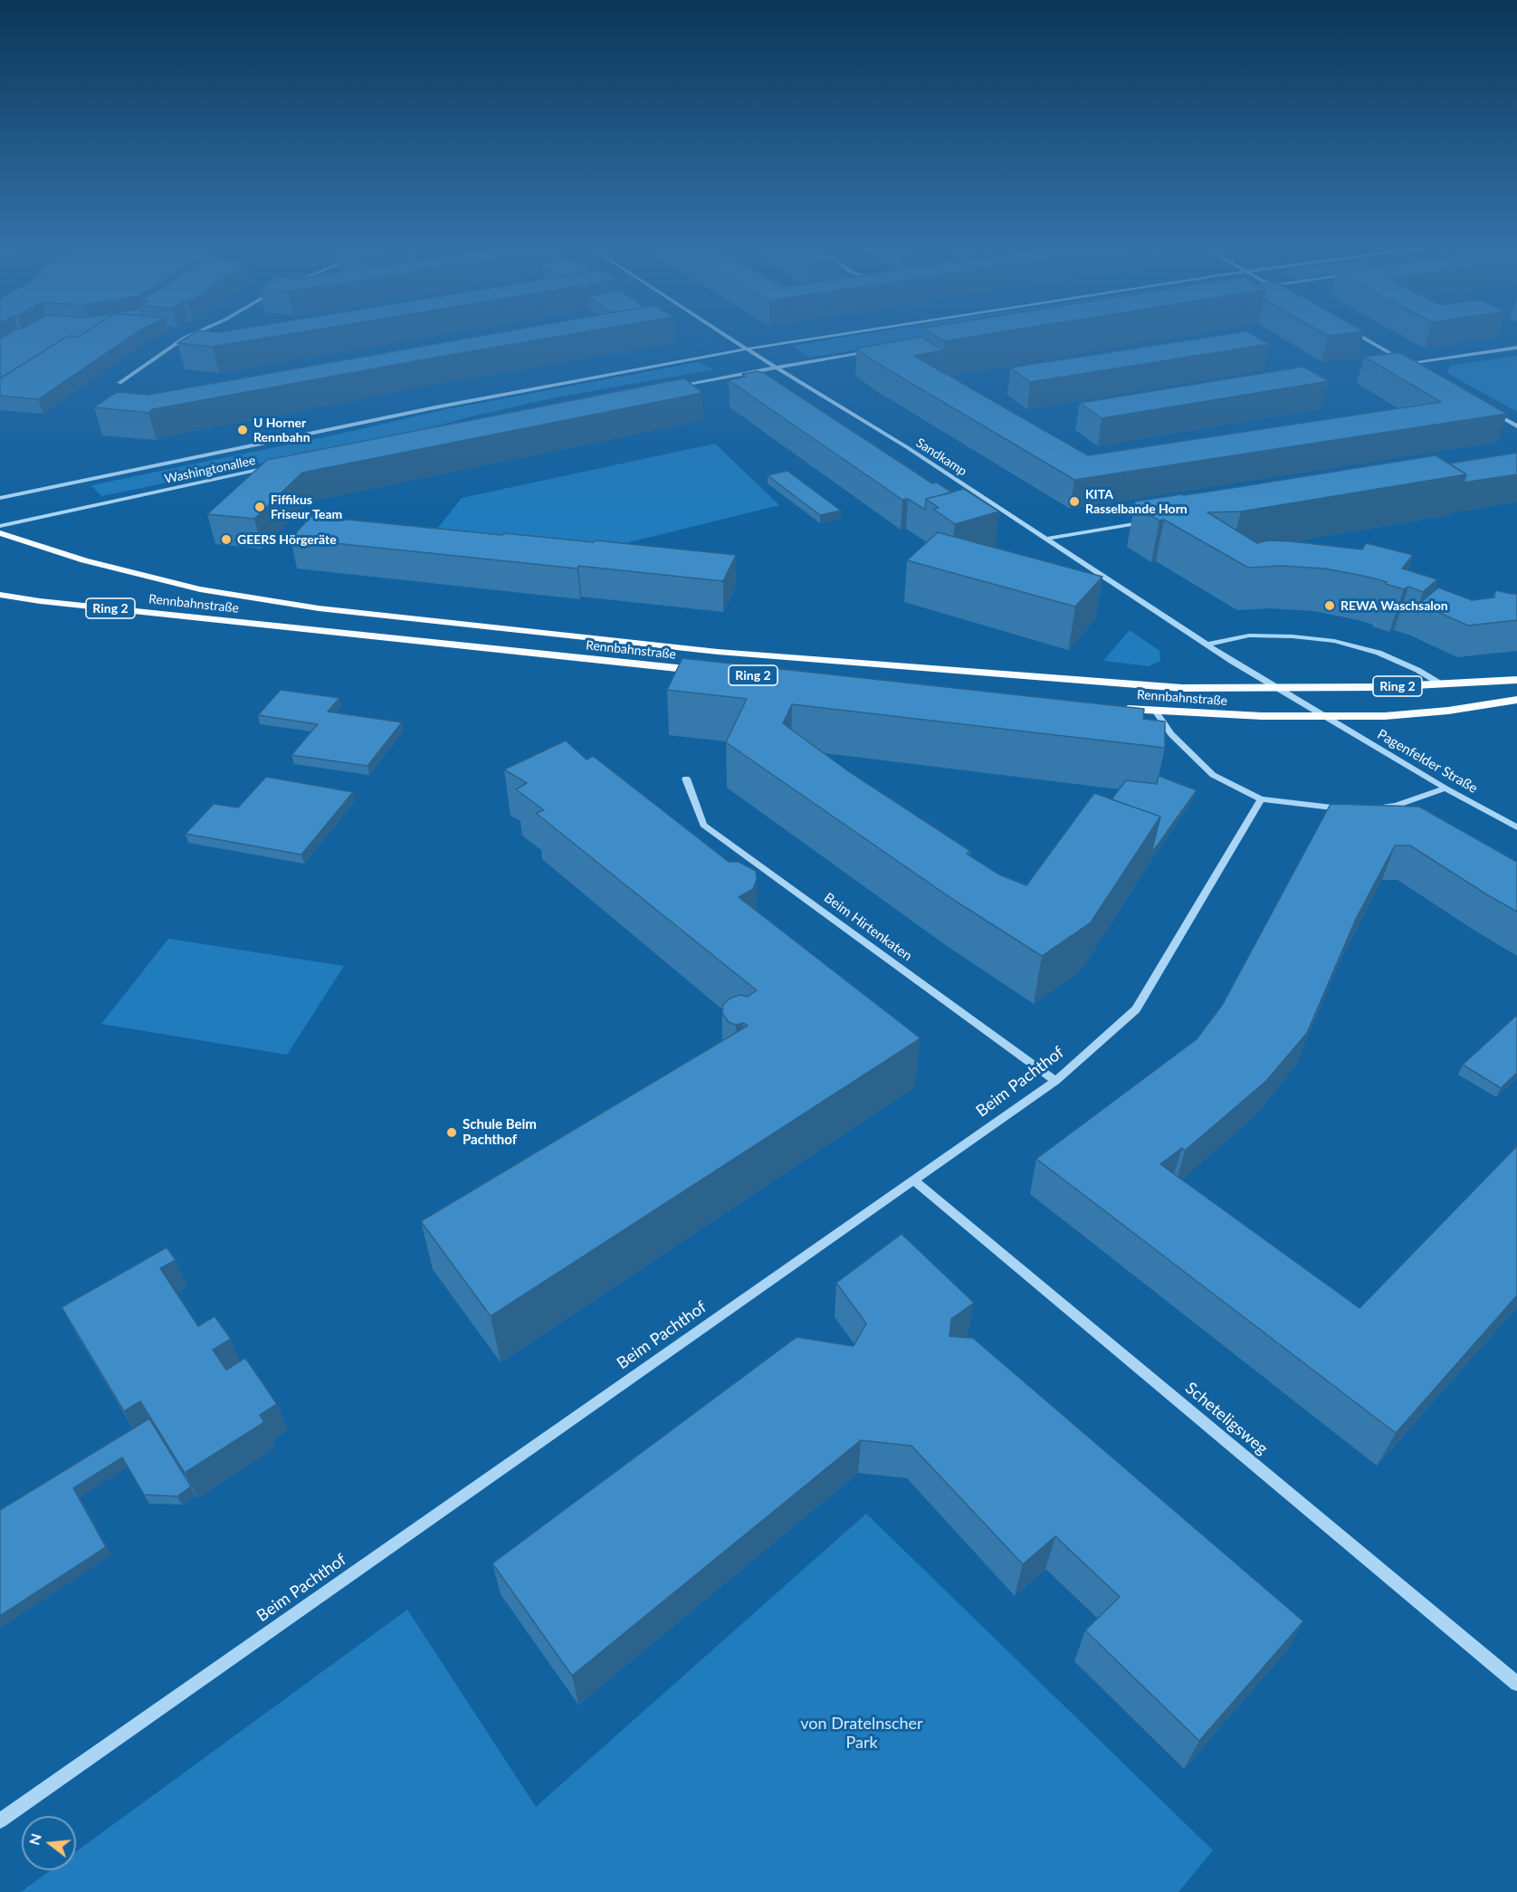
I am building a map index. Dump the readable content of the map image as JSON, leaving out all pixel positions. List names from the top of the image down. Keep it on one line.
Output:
{"streets":{"main road":["Rennbahnstraße","Ring 2"],"street":["Sandkamp","Washingtonallee","Pagenfelder Straße","Beim Hirtenkaten","Beim Pachthof","Scheteligsweg"]},"crossings":[["Sandkamp","Washingtonallee"],["Sandkamp","Rennbahnstraße"],["Sandkamp","Ring 2"],["Sandkamp","Pagenfelder Straße"],["Rennbahnstraße","Ring 2"],["Rennbahnstraße","Pagenfelder Straße"],["Ring 2","Pagenfelder Straße"],["Beim Hirtenkaten","Beim Pachthof"],["Beim Pachthof","Scheteligsweg"]],"parks":["von Dratelnscher Park"],"places":["U Horner Rennbahn","KITA Rasselbande Horn","Fiffikus Friseur Team","GEERS Hörgeräte","REWA Waschsalon","Schule Beim Pachthof"],"north":"left"}
